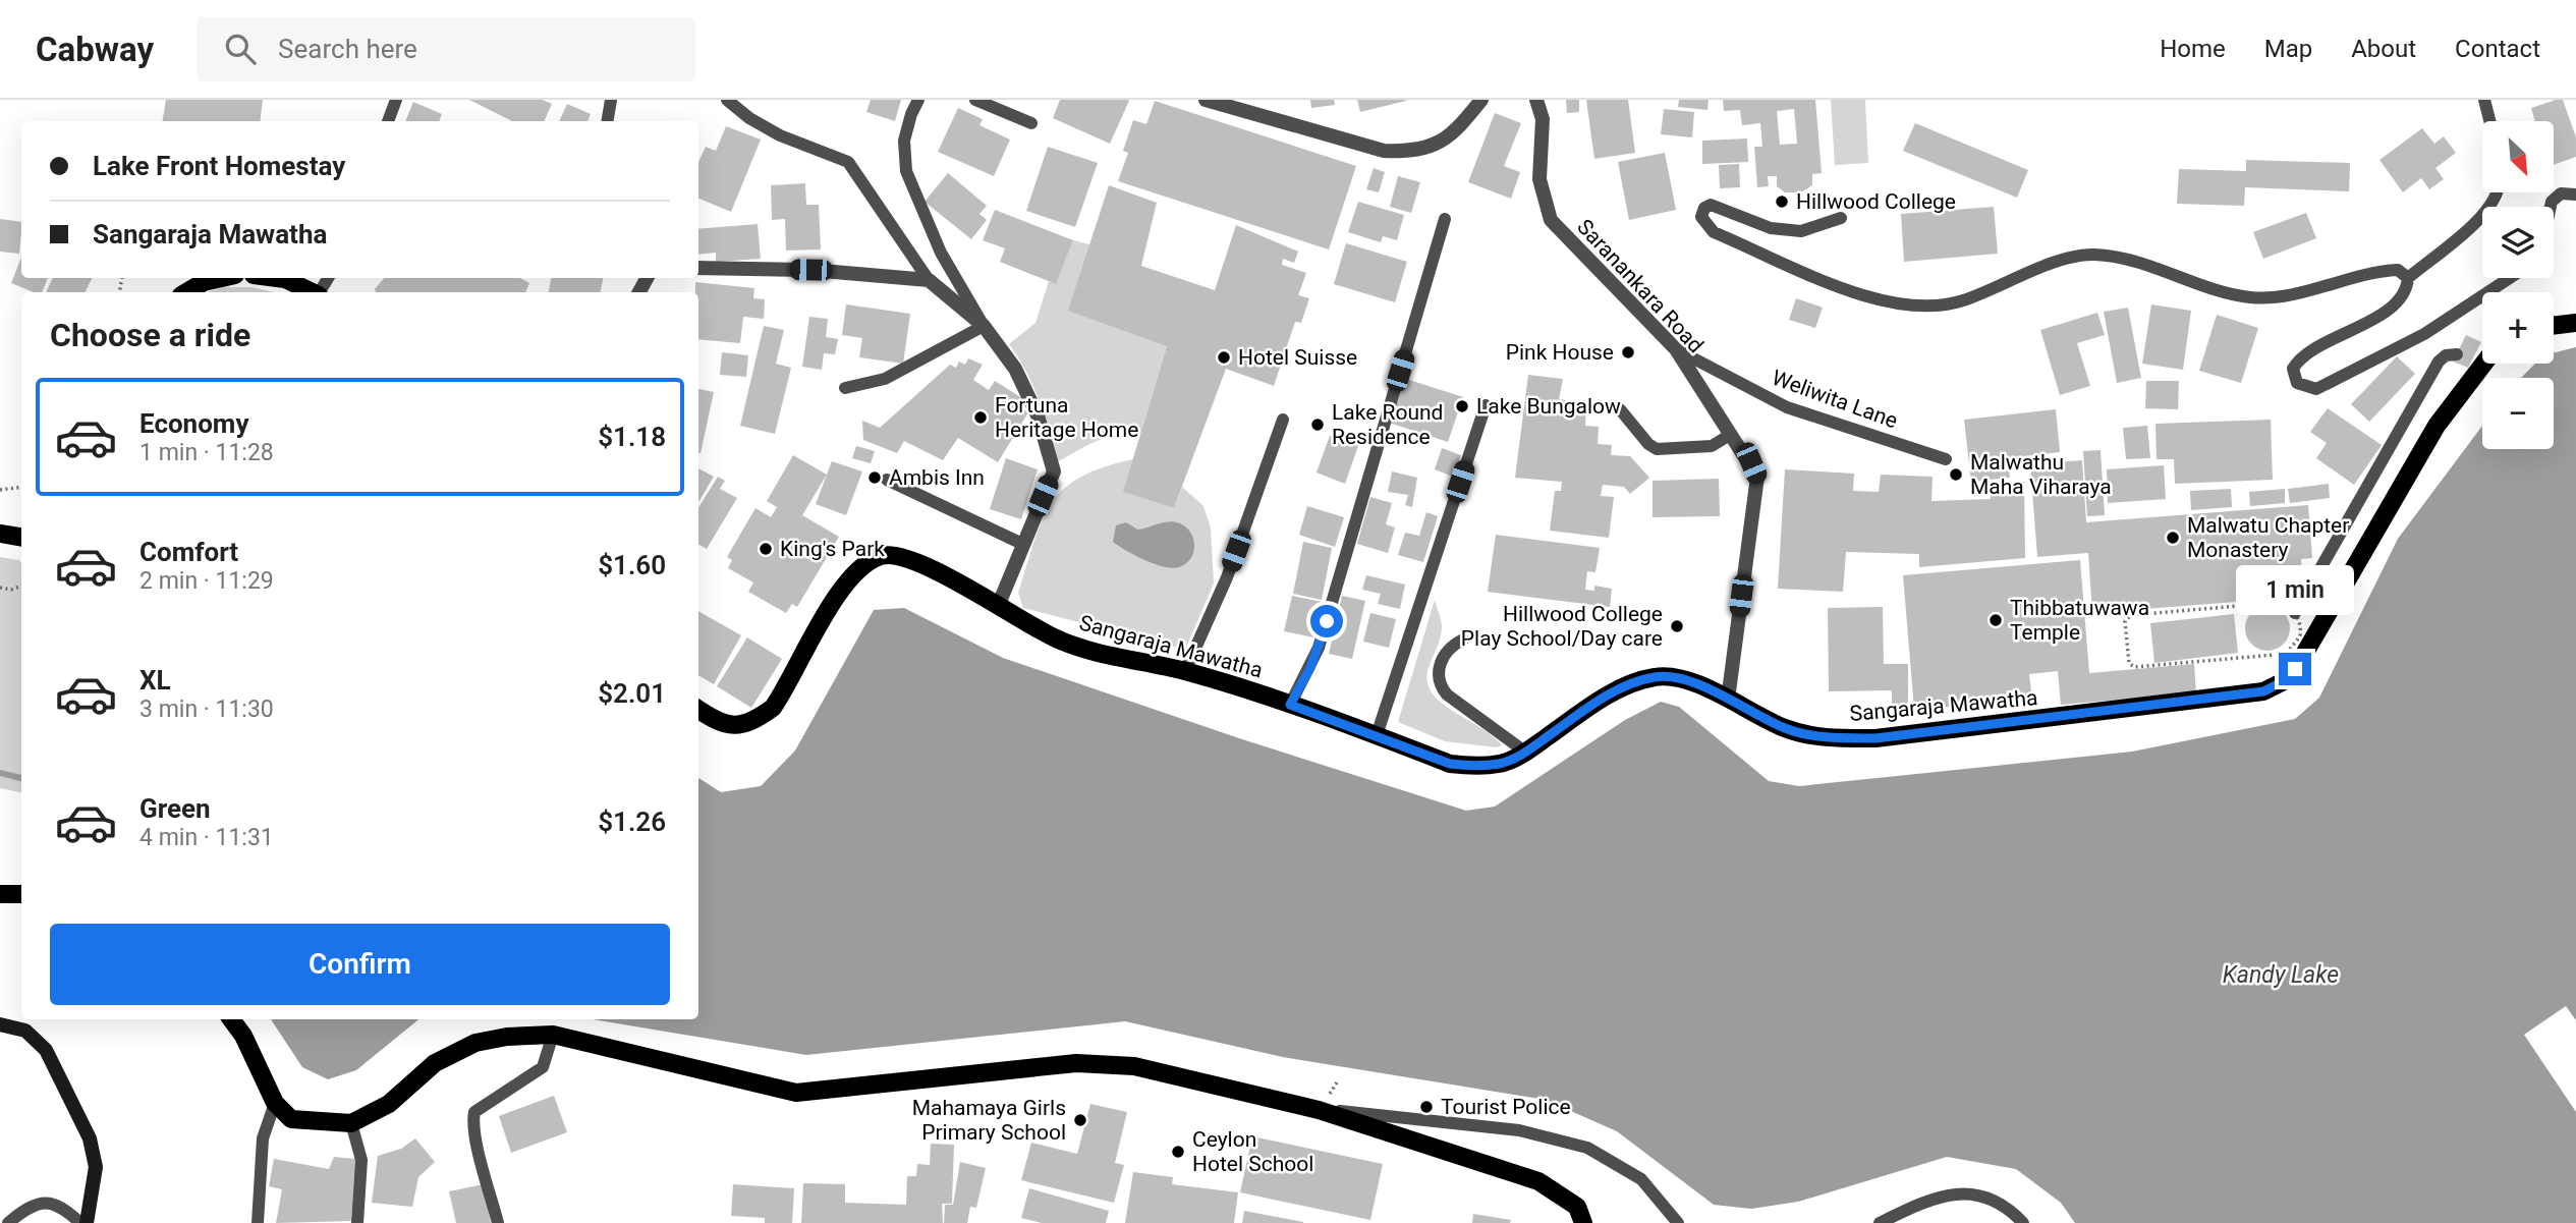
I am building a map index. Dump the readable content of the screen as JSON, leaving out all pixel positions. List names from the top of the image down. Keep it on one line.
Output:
{"streets":{"main road":["Sangaraja Mawatha"],"street":["Saranankara Road"],"lane":["Weliwita Lane"]},"crossings":[["Saranankara Road","Weliwita Lane"],["Saranankara Road","Sangaraja Mawatha"]],"water":["Kandy Lake"],"places":["Hillwood College","Pink House","Hotel Suisse","Lake Bungalow","Fortuna Heritage Home","Lake Round Residence","Malwathu Maha Viharaya","Ambis Inn","Malwatu Chapter Monastery","King's Park","Thibbatuwawa Temple","Hillwood College Play School/Day care","Tourist Police","Mahamaya Girls Primary School","Ceylon Hotel School"],"north":"bottom right","page":{"header":"Cabway","search":"Search here","nav":["Home","Map","About","Contact"],"map_buttons":["+","−"],"banner":["Lake Front Homestay","Sangaraja Mawatha"],"heading":"Choose a ride","list":[{"name":"Economy","note":"1 min · 11:28","value":"$1.18"},{"name":"Comfort","note":"2 min · 11:29","value":"$1.60"},{"name":"XL","note":"3 min · 11:30","value":"$2.01"},{"name":"Green","note":"4 min · 11:31","value":"$1.26"}],"bubble":"1 min","buttons":"Confirm"}}
